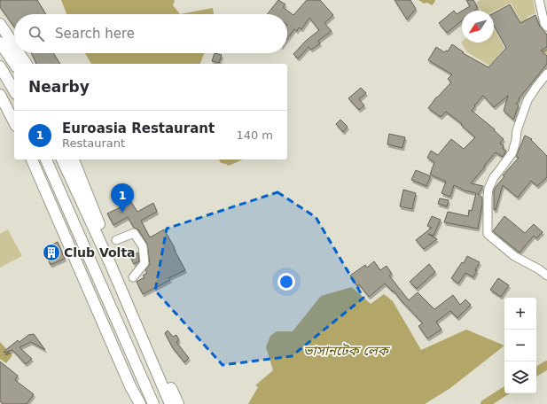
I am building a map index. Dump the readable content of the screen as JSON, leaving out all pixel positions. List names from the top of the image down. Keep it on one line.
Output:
{"water":["ভাসানটেক লেক"],"places":{"building":["Club Volta"]},"north":"bottom left","page":{"search":"Search here","heading":"Nearby","list":[{"mark":"1","name":"Euroasia Restaurant","note":"Restaurant","value":"140 m"}],"pins":"1","map_buttons":["+","−"]}}
